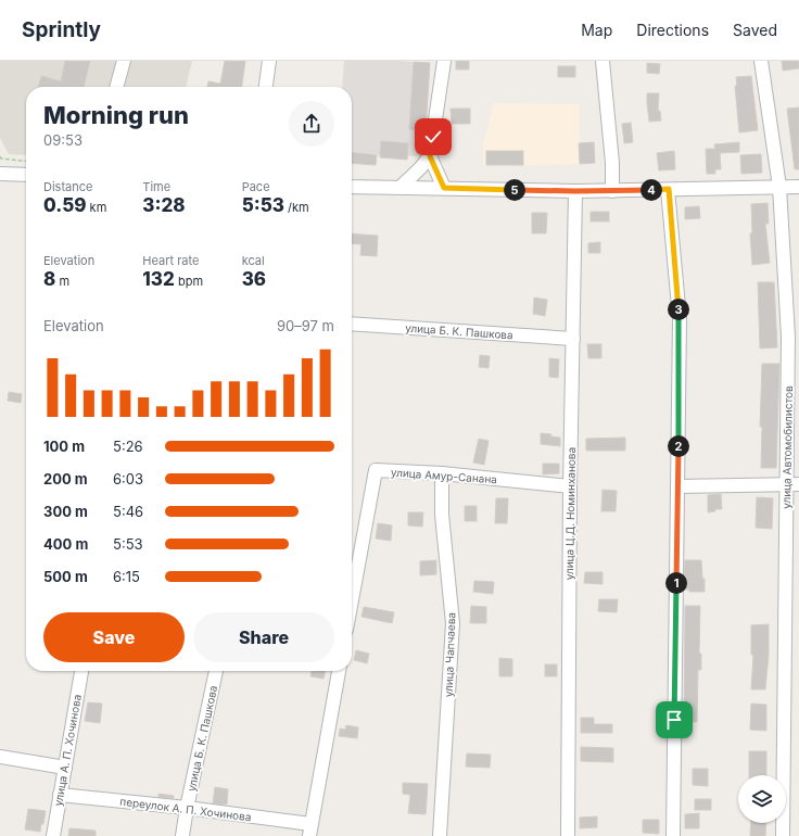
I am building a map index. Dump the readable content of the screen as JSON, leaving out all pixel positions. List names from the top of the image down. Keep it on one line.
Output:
{"streets":{"street":["улица Б. К. Пашкова","улица Автомобилистов","улица Амур-Санана","улица Ц.Д. Номинханова","улица Чапчаева","улица А. П. Хочинова","переулок А. П. Хочинова"]},"crossings":[["улица Б. К. Пашкова","улица Ц.Д. Номинханова"],["улица Б. К. Пашкова","переулок А. П. Хочинова"],["улица Амур-Санана","улица Ц.Д. Номинханова"],["улица Амур-Санана","улица Чапчаева"],["улица А. П. Хочинова","переулок А. П. Хочинова"]],"page":{"header":"Sprintly","nav":["Map","Directions","Saved"],"heading":["Morning run","09:53"],"stats":[["Distance","0.59 km"],["Time","3:28"],["Pace","5:53 /km"],["Elevation","8 m"],["Heart rate","132 bpm"],["kcal","36"]],"pins":["4","5","3","2","1"],"chart":["Elevation","90–97 m"],"list":[{"name":"100 m","note":"5:26"},{"name":"200 m","note":"6:03"},{"name":"300 m","note":"5:46"},{"name":"400 m","note":"5:53"},{"name":"500 m","note":"6:15"}],"buttons":["Save","Share"]}}
